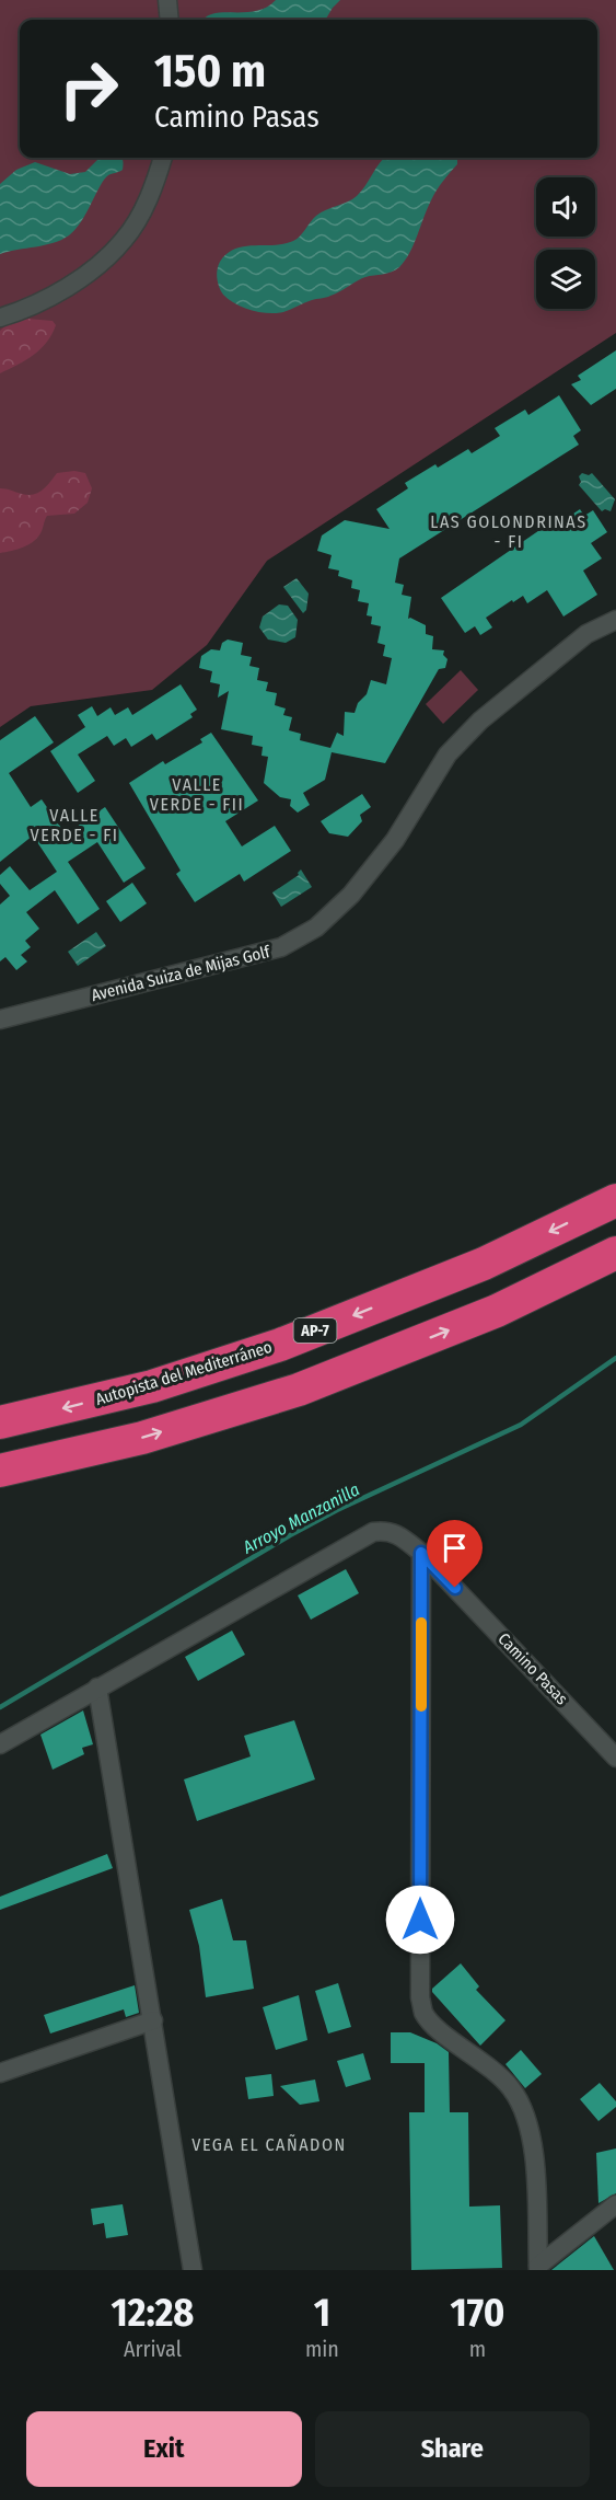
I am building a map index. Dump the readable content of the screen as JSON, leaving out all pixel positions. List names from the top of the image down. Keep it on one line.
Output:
{"streets":{"highway":["AP-7","Autopista del Mediterráneo"],"street":["Avenida Suiza de Mijas Golf","Camino Pasas"]},"districts":["LAS GOLONDRINAS - FI","VALLE VERDE - FII","VALLE VERDE - FI","VEGA EL CAÑADON"],"water":["Arroyo Manzanilla"],"page":{"turn":["150 m","Camino Pasas"],"eta":["12:28","Arrival","1","min","170","m"],"buttons":["Exit","Share"]}}
